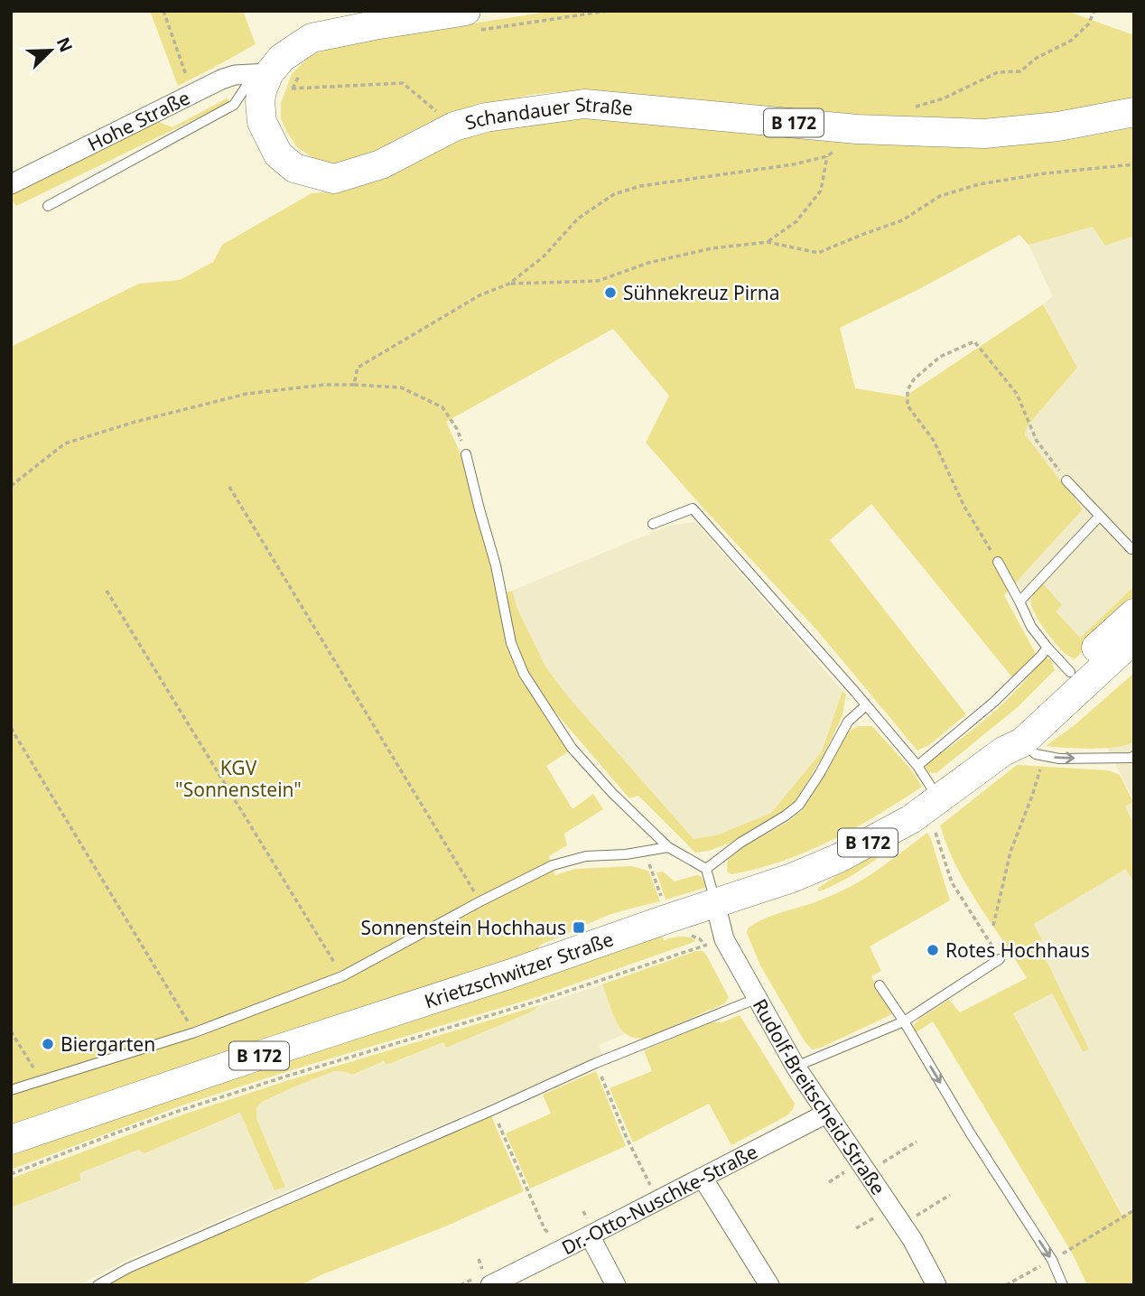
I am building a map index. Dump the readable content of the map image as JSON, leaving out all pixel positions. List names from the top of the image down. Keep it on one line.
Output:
{"streets":{"main road":["Schandauer Straße","B 172","Krietzschwitzer Straße"],"street":["Hohe Straße","Rudolf-Breitscheid-Straße","Dr.-Otto-Nuschke-Straße"]},"crossings":[["Schandauer Straße","Hohe Straße"],["Krietzschwitzer Straße","Rudolf-Breitscheid-Straße"],["Rudolf-Breitscheid-Straße","Dr.-Otto-Nuschke-Straße"]],"parks":["KGV \"Sonnenstein\""],"places":{"other":["Sühnekreuz Pirna","Rotes Hochhaus","Biergarten"],"transit":["Sonnenstein Hochhaus"]},"north":"top right"}
